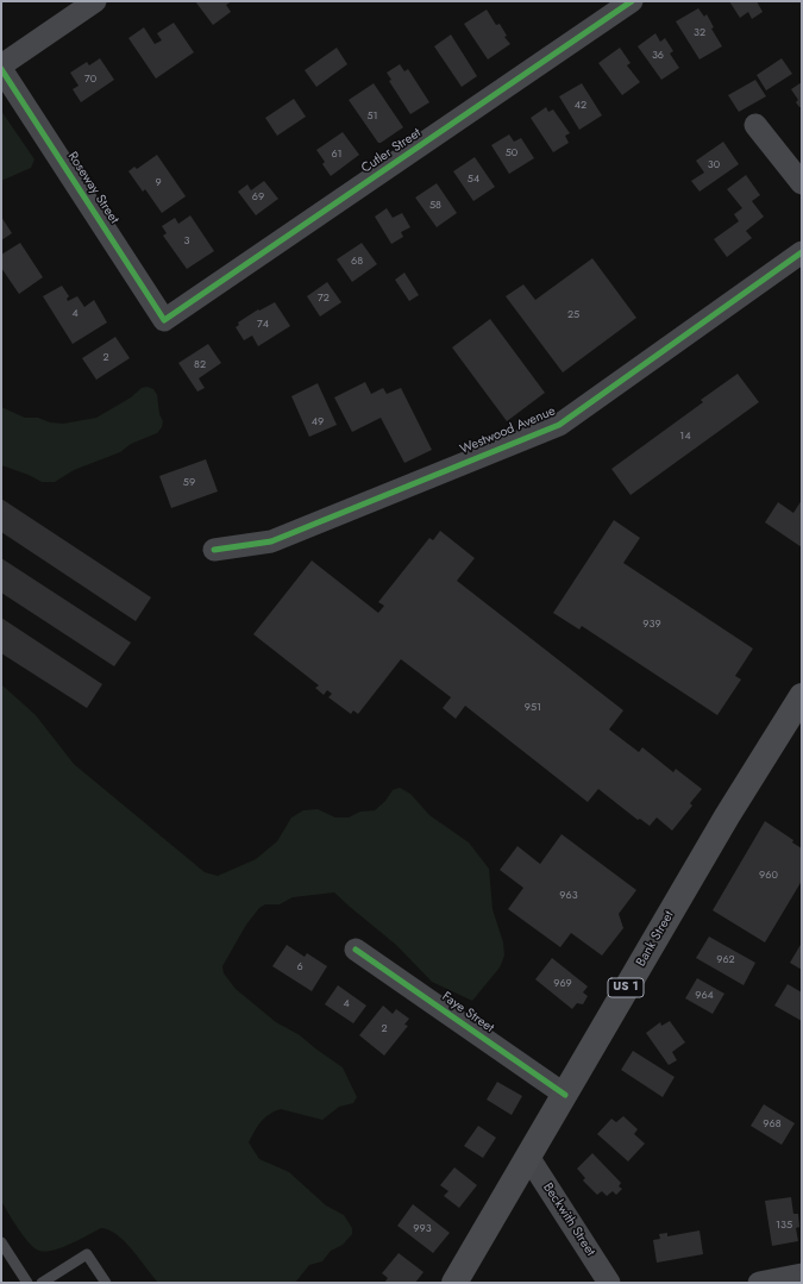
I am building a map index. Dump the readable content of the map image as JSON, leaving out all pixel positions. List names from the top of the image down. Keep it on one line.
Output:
{"streets":{"main road":["Bank Street","US 1"],"street":["Cutler Street","Roseway Street","Westwood Avenue","Faye Street","Beckwith Street"]},"crossings":[["Cutler Street","Roseway Street"],["Bank Street","Faye Street"],["Bank Street","Beckwith Street"]],"house_numbers":["32","36","70","42","51","50","61","30","54","9","69","58","3","68","72","4","25","74","2","82","49","14","59","939","951","960","963","962","6","969","964","4","2","968","135","993"]}
